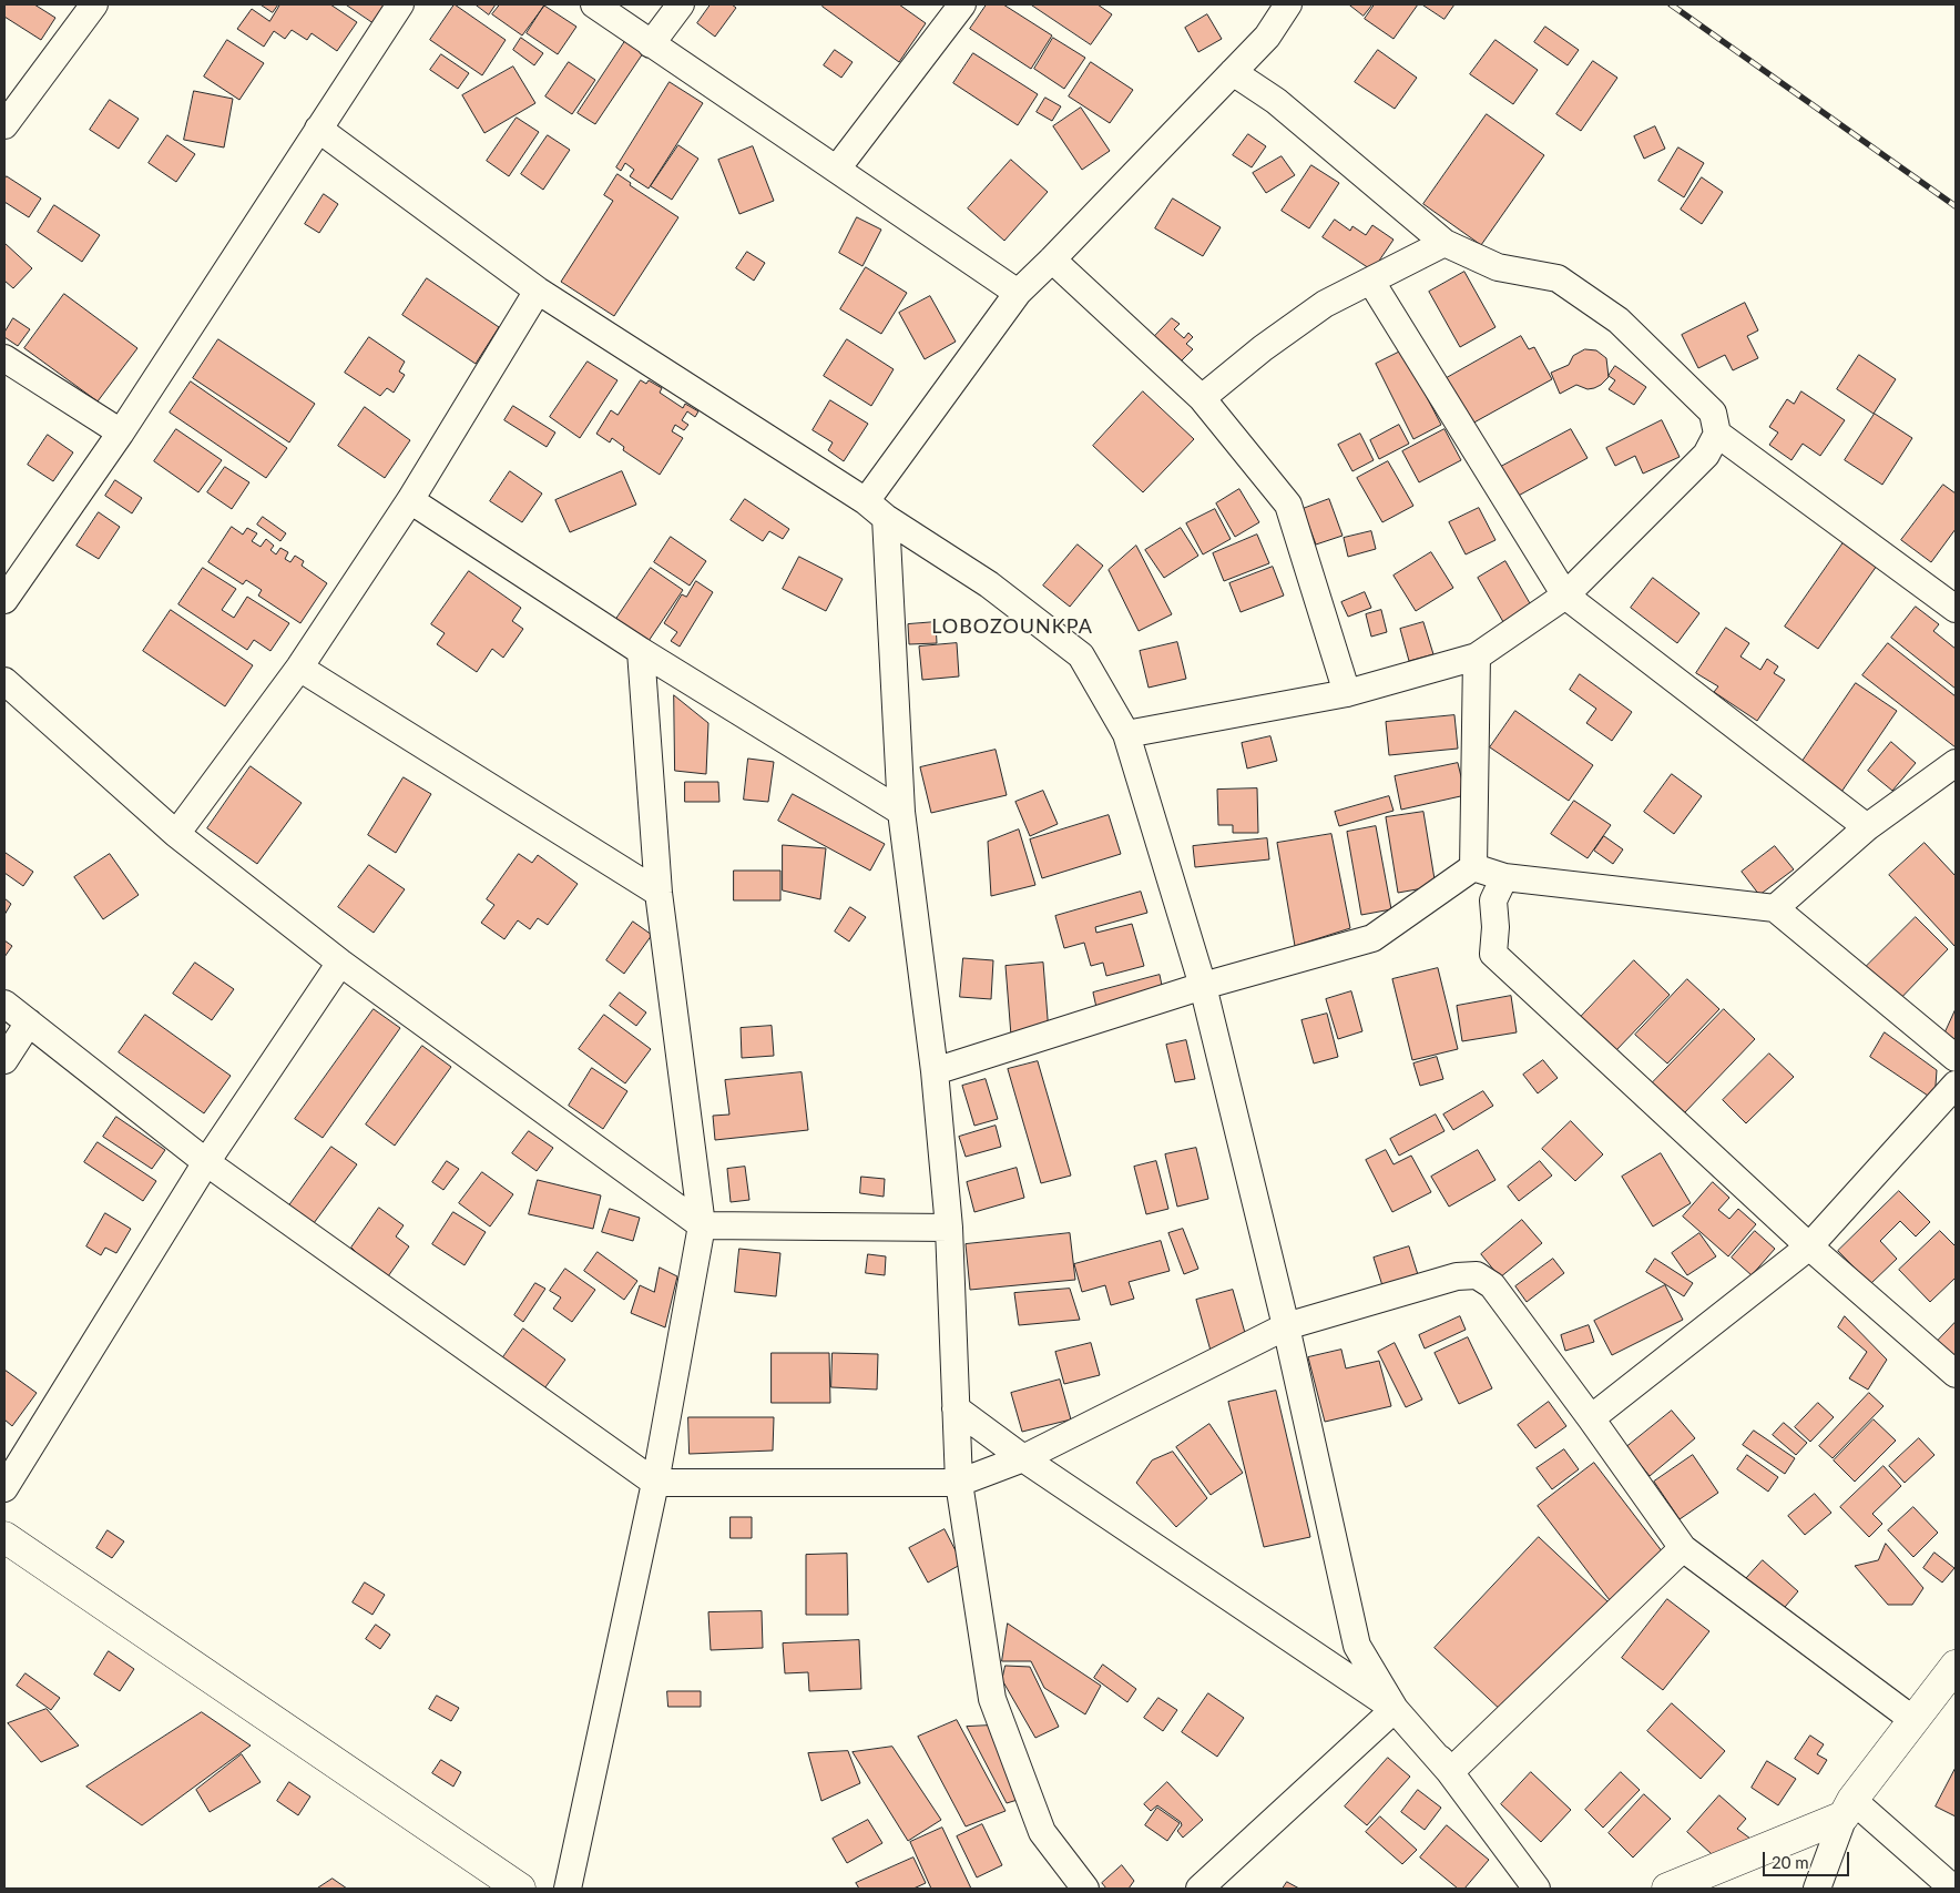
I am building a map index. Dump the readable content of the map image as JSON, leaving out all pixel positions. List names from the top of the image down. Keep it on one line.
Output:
{"districts":["LOBOZOUNKPA"],"scale_bar":"20 m"}
